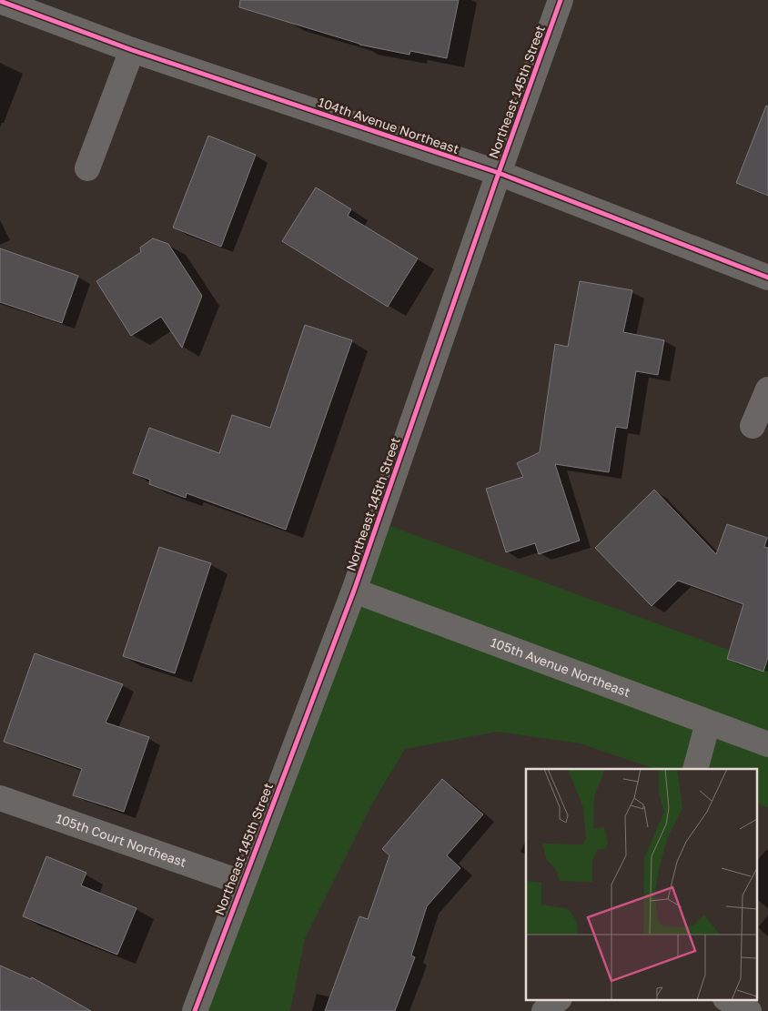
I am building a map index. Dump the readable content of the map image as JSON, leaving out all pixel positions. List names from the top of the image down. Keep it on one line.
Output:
{"streets":{"street":["Northeast 145th Street","104th Avenue Northeast","105th Avenue Northeast","105th Court Northeast"]},"crossings":[["Northeast 145th Street","104th Avenue Northeast"],["Northeast 145th Street","105th Avenue Northeast"],["Northeast 145th Street","105th Court Northeast"]]}
